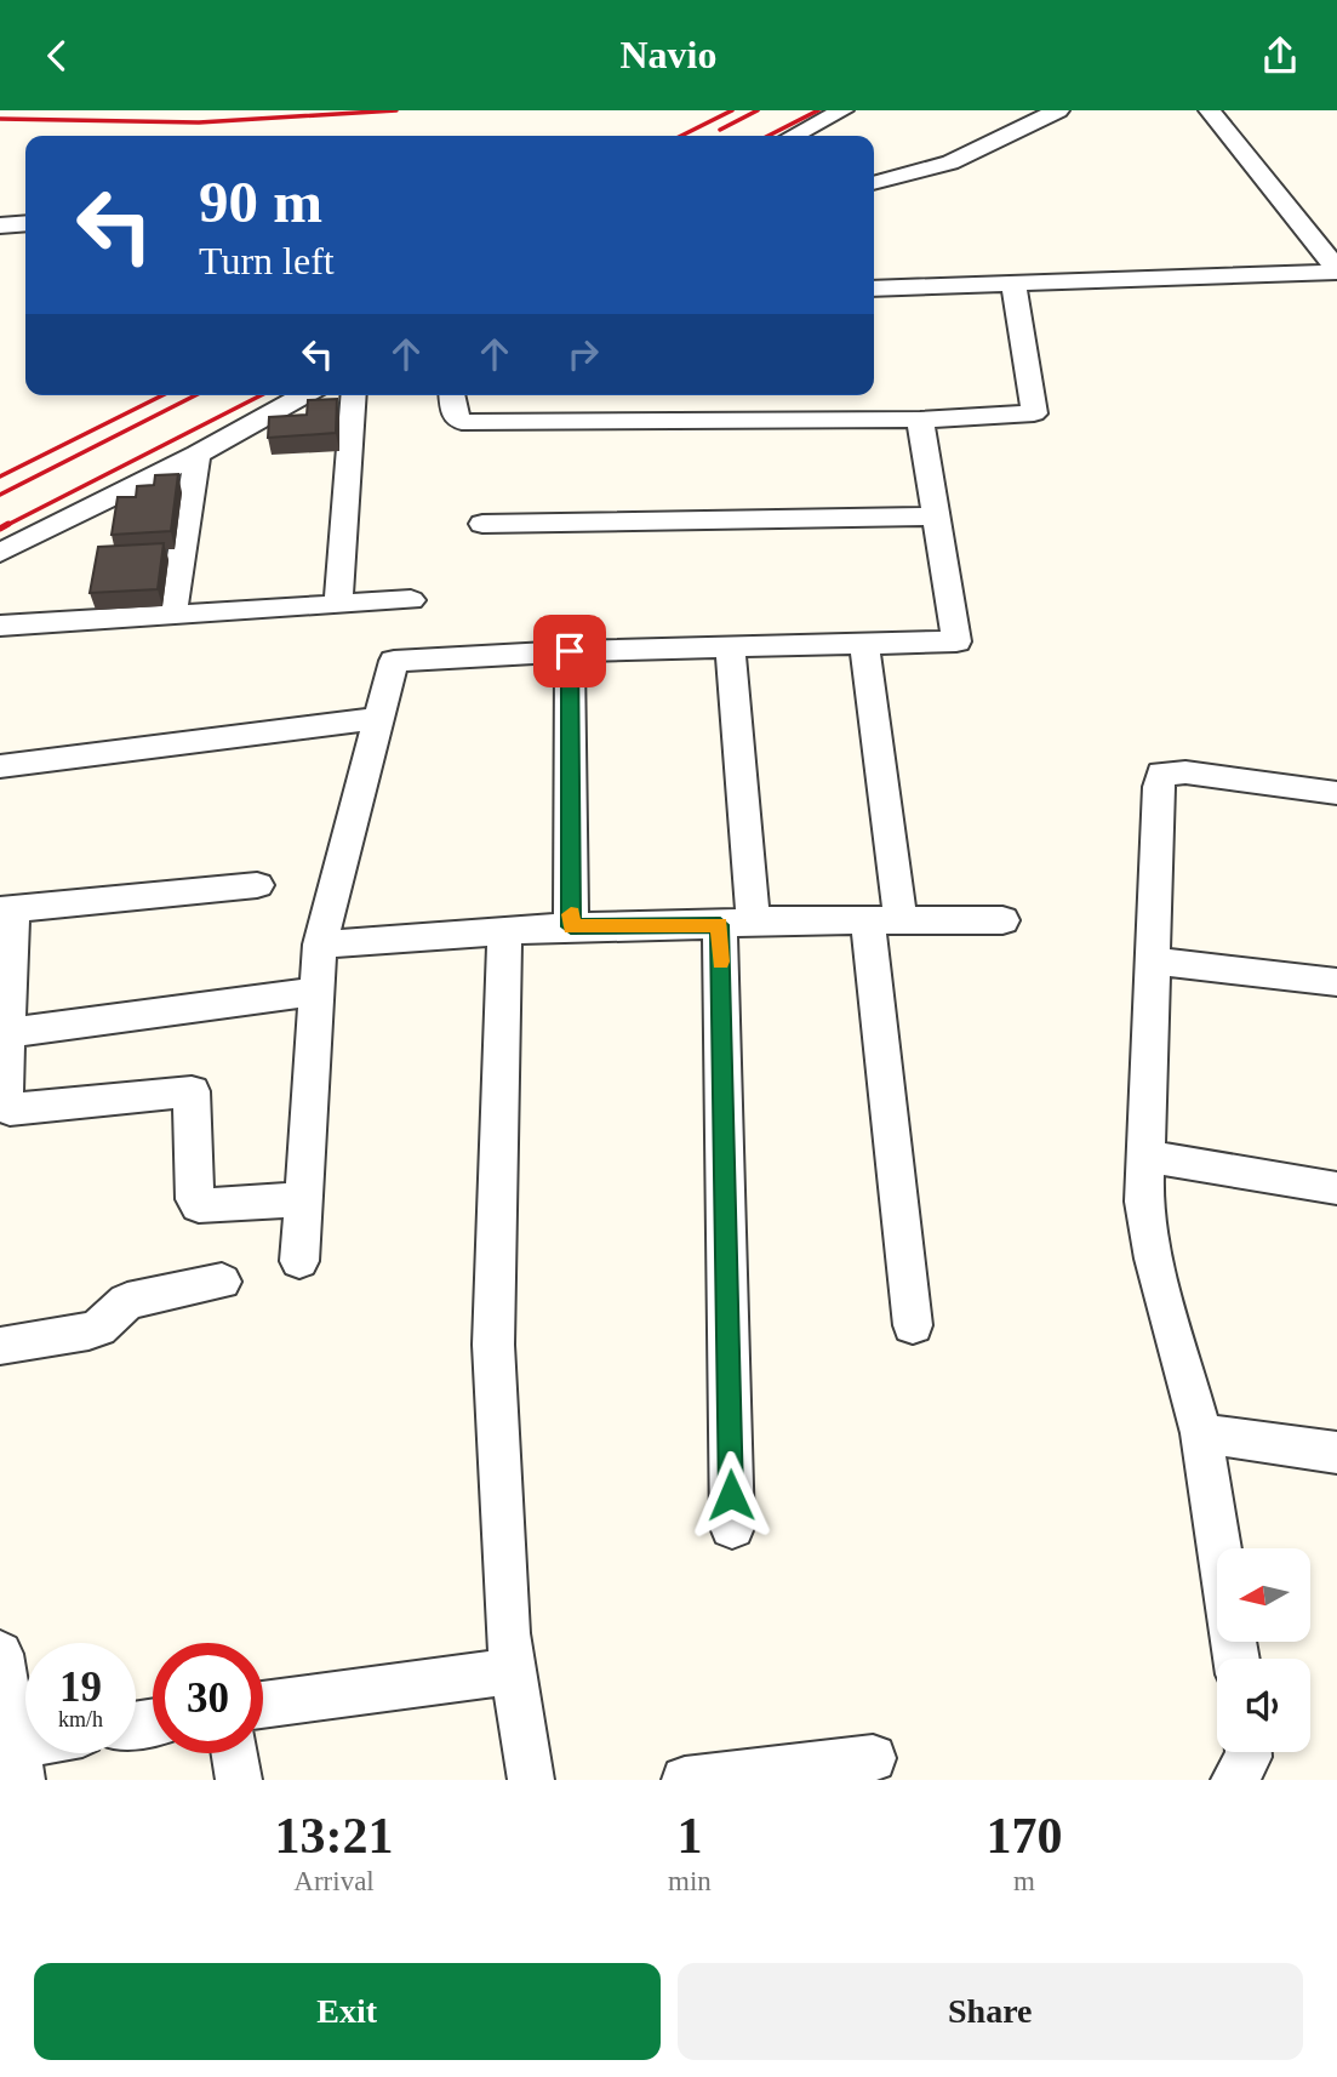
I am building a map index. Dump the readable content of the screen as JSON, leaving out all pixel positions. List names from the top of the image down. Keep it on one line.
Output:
{"north":"left","page":{"header":"Navio","turn":["90 m","Turn left"],"speed":"19 km/h","limit":"30","eta":["13:21","Arrival","1","min","170","m"],"buttons":["Exit","Share"]}}
